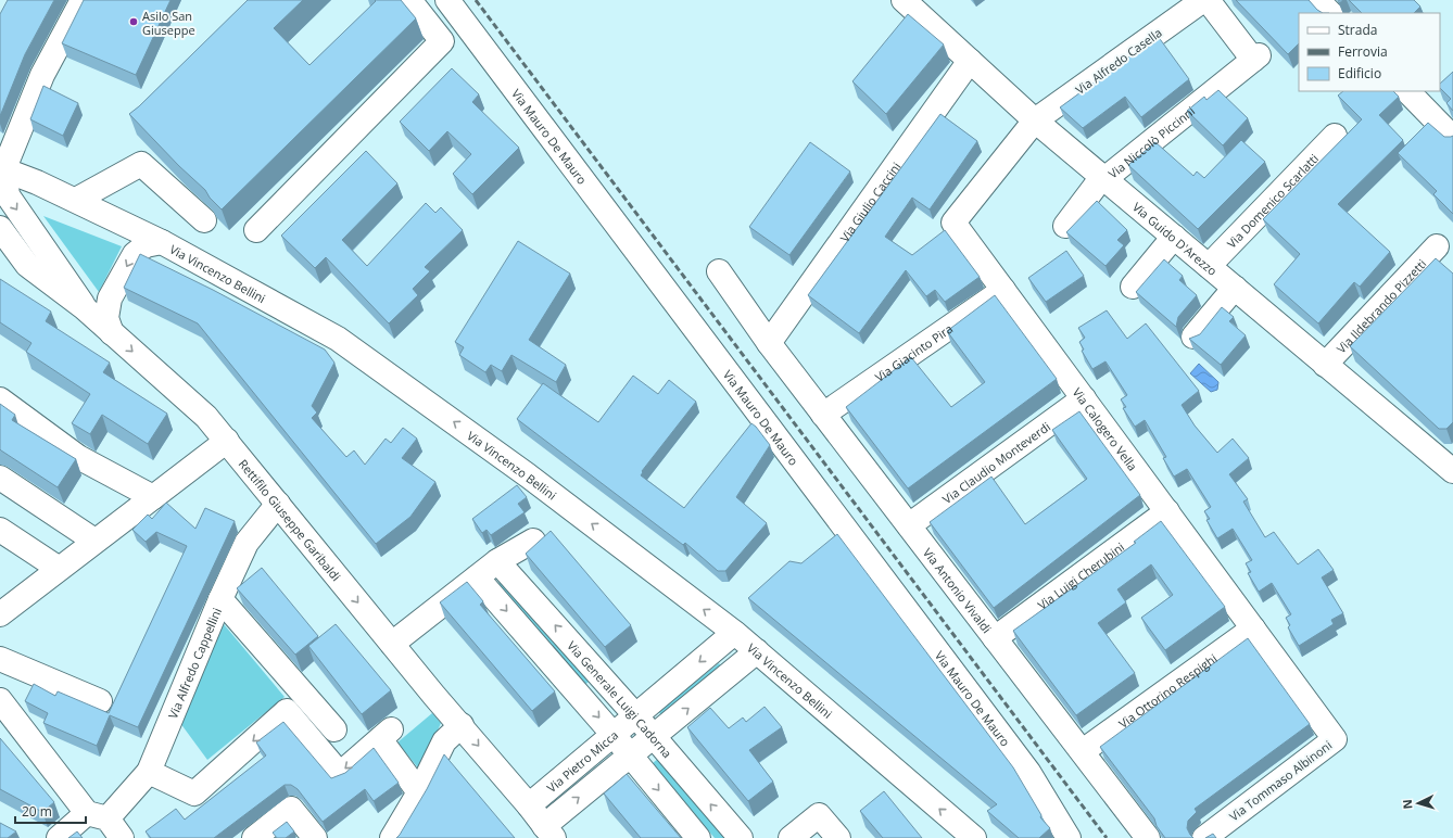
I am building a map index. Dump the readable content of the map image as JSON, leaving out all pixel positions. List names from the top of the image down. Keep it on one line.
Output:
{"streets":{"street":["Via Alfredo Casella","Via Mauro De Mauro","Via Niccolò Piccinni","Via Domenico Scarlatti","Via Giulio Caccini","Via Guido D'Arezzo","Via Vincenzo Bellini","Via Ildebrando Pizzetti","Via Giacinto Pira","Via Calogero Vella","Via Claudio Monteverdi","Rettifilo Giuseppe Garibaldi","Via Luigi Cherubini","Via Antonio Vivaldi","Via Alfredo Cappellini","Via Ottorino Respighi","Via Generale Luigi Cadorna","Via Pietro Micca","Via Tommaso Albinoni"]},"crossings":[["Via Alfredo Casella","Via Guido D'Arezzo"],["Via Alfredo Casella","Via Calogero Vella"],["Via Niccolò Piccinni","Via Guido D'Arezzo"],["Via Domenico Scarlatti","Via Guido D'Arezzo"],["Via Giulio Caccini","Via Guido D'Arezzo"],["Via Giulio Caccini","Via Antonio Vivaldi"],["Via Guido D'Arezzo","Via Ildebrando Pizzetti"],["Via Guido D'Arezzo","Via Calogero Vella"],["Via Vincenzo Bellini","Via Pietro Micca"],["Via Giacinto Pira","Via Calogero Vella"],["Via Giacinto Pira","Via Antonio Vivaldi"],["Via Calogero Vella","Via Claudio Monteverdi"],["Via Calogero Vella","Via Luigi Cherubini"],["Via Calogero Vella","Via Ottorino Respighi"],["Via Calogero Vella","Via Tommaso Albinoni"],["Via Claudio Monteverdi","Via Antonio Vivaldi"],["Rettifilo Giuseppe Garibaldi","Via Alfredo Cappellini"],["Rettifilo Giuseppe Garibaldi","Via Pietro Micca"],["Via Luigi Cherubini","Via Antonio Vivaldi"],["Via Antonio Vivaldi","Via Ottorino Respighi"],["Via Generale Luigi Cadorna","Via Pietro Micca"]],"places":["Asilo San Giuseppe"],"legend":["Strada","Ferrovia","Edificio"],"scale_bar":"20 m","north":"left"}
